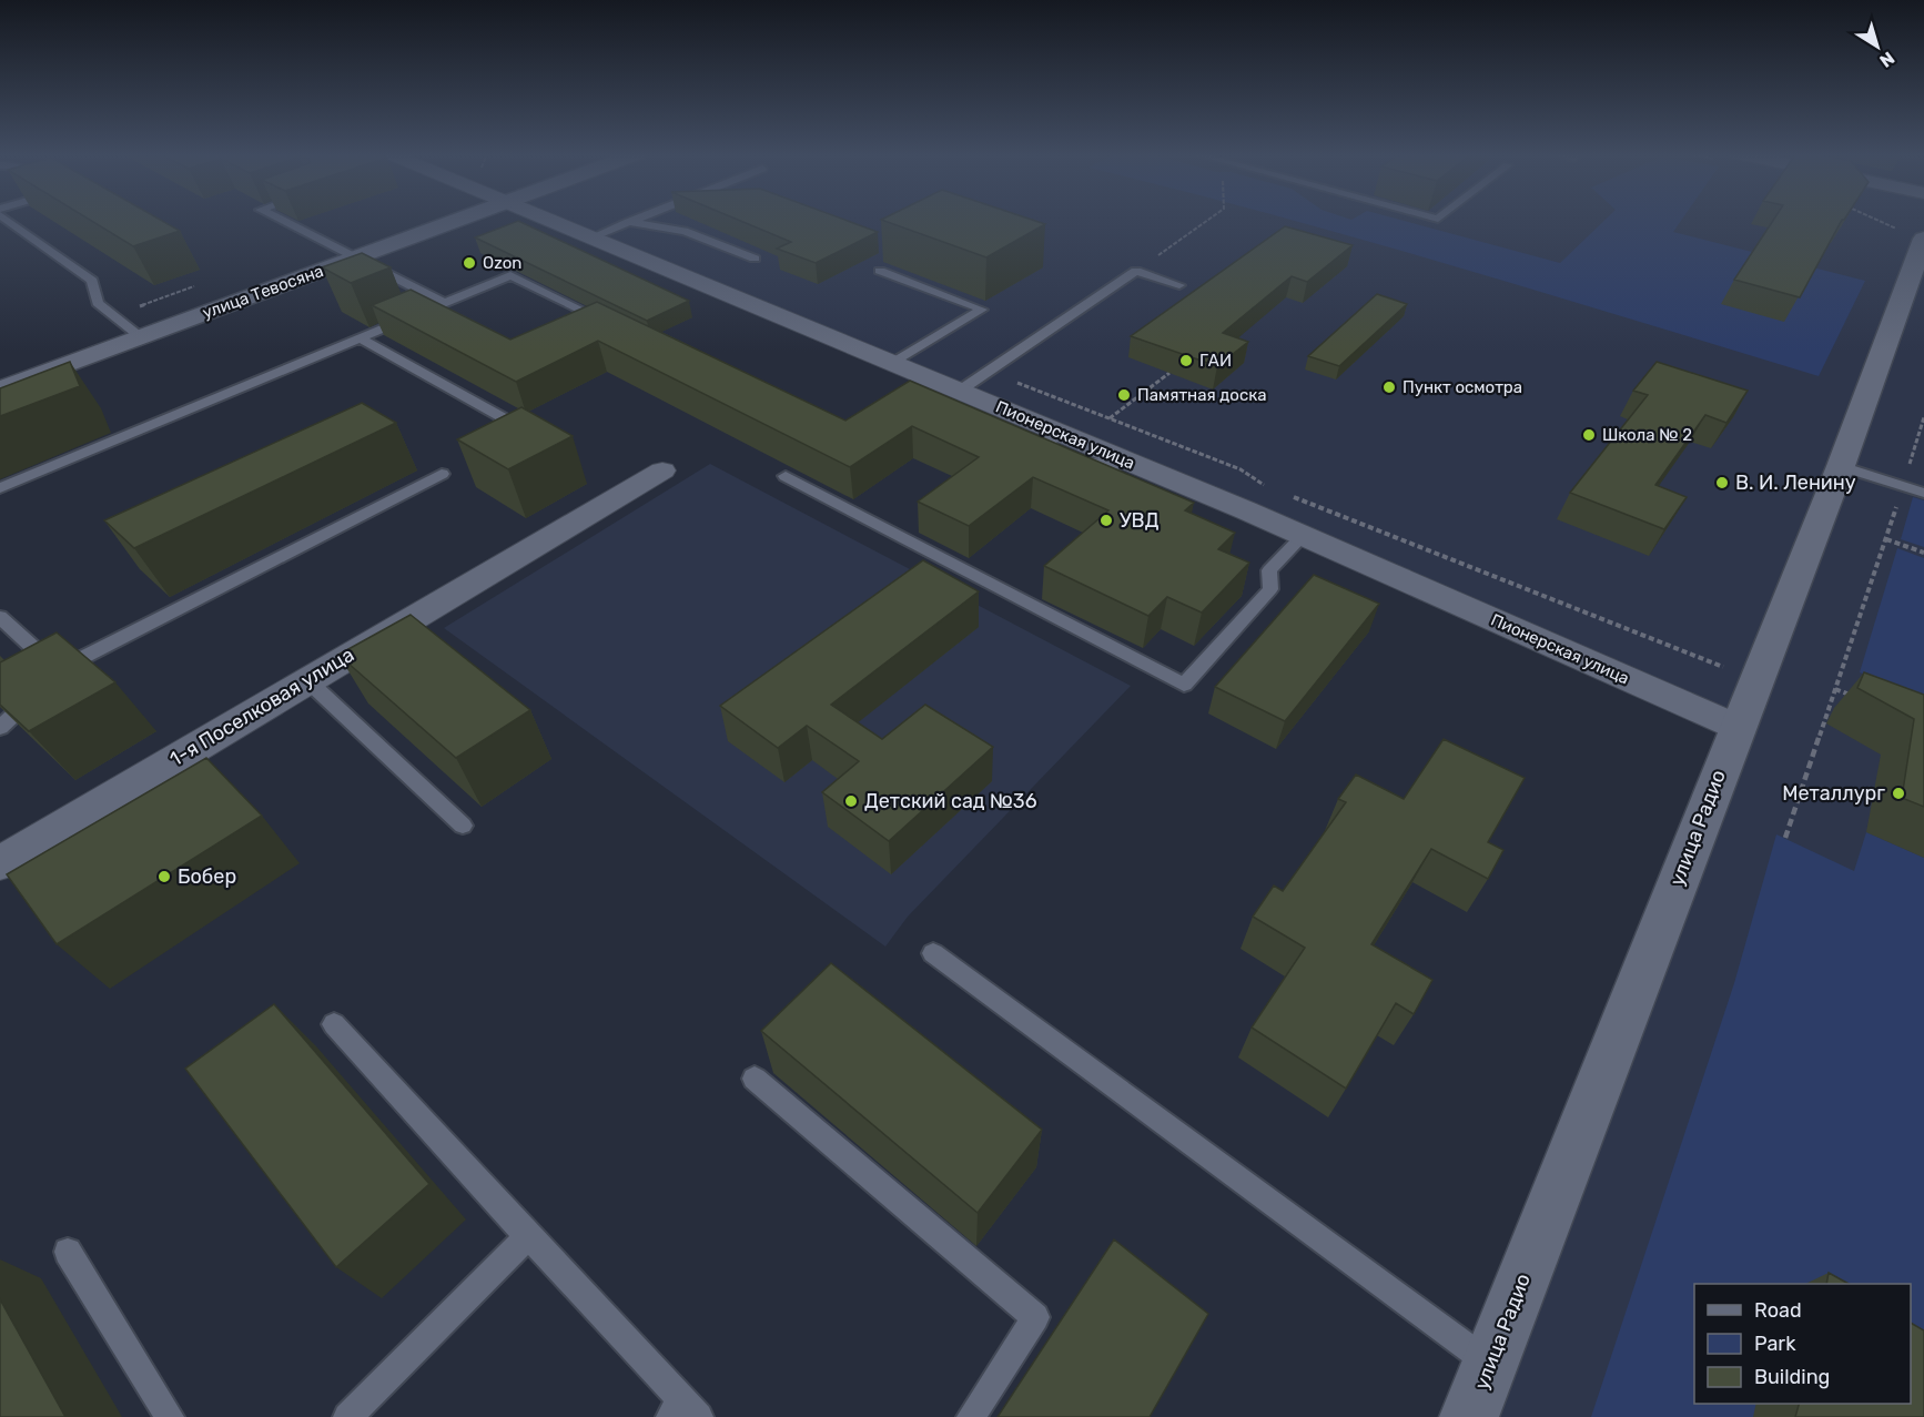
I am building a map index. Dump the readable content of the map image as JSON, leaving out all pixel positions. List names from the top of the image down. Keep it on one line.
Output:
{"streets":{"main road":["улица Тевосяна","улица Радио"],"street":["Пионерская улица","1-я Поселковая улица"]},"crossings":[["Пионерская улица","улица Радио"]],"places":["Ozon","ГАИ","Пункт осмотра","Памятная доска","Школа № 2","В. И. Ленину","УВД","Металлург","Детский сад №36","Бобер"],"legend":["Road","Park","Building"],"north":"bottom right"}
